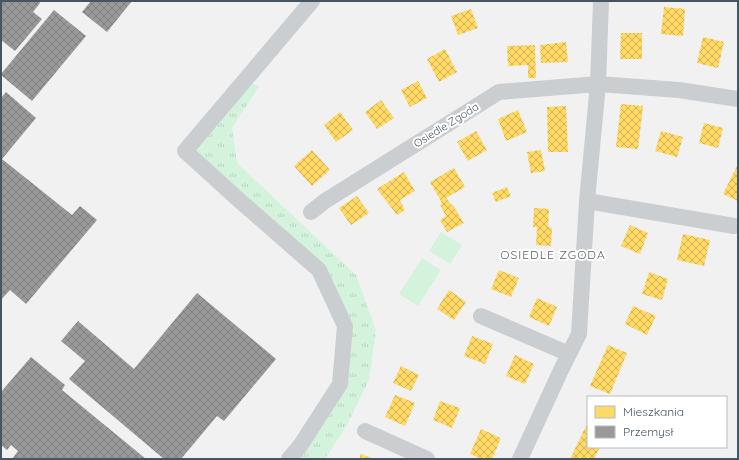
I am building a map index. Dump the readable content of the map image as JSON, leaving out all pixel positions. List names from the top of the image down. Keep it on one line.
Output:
{"streets":{"street":["Osiedle Zgoda"]},"districts":["OSIEDLE ZGODA"],"legend":["Mieszkania","Przemysł"]}
